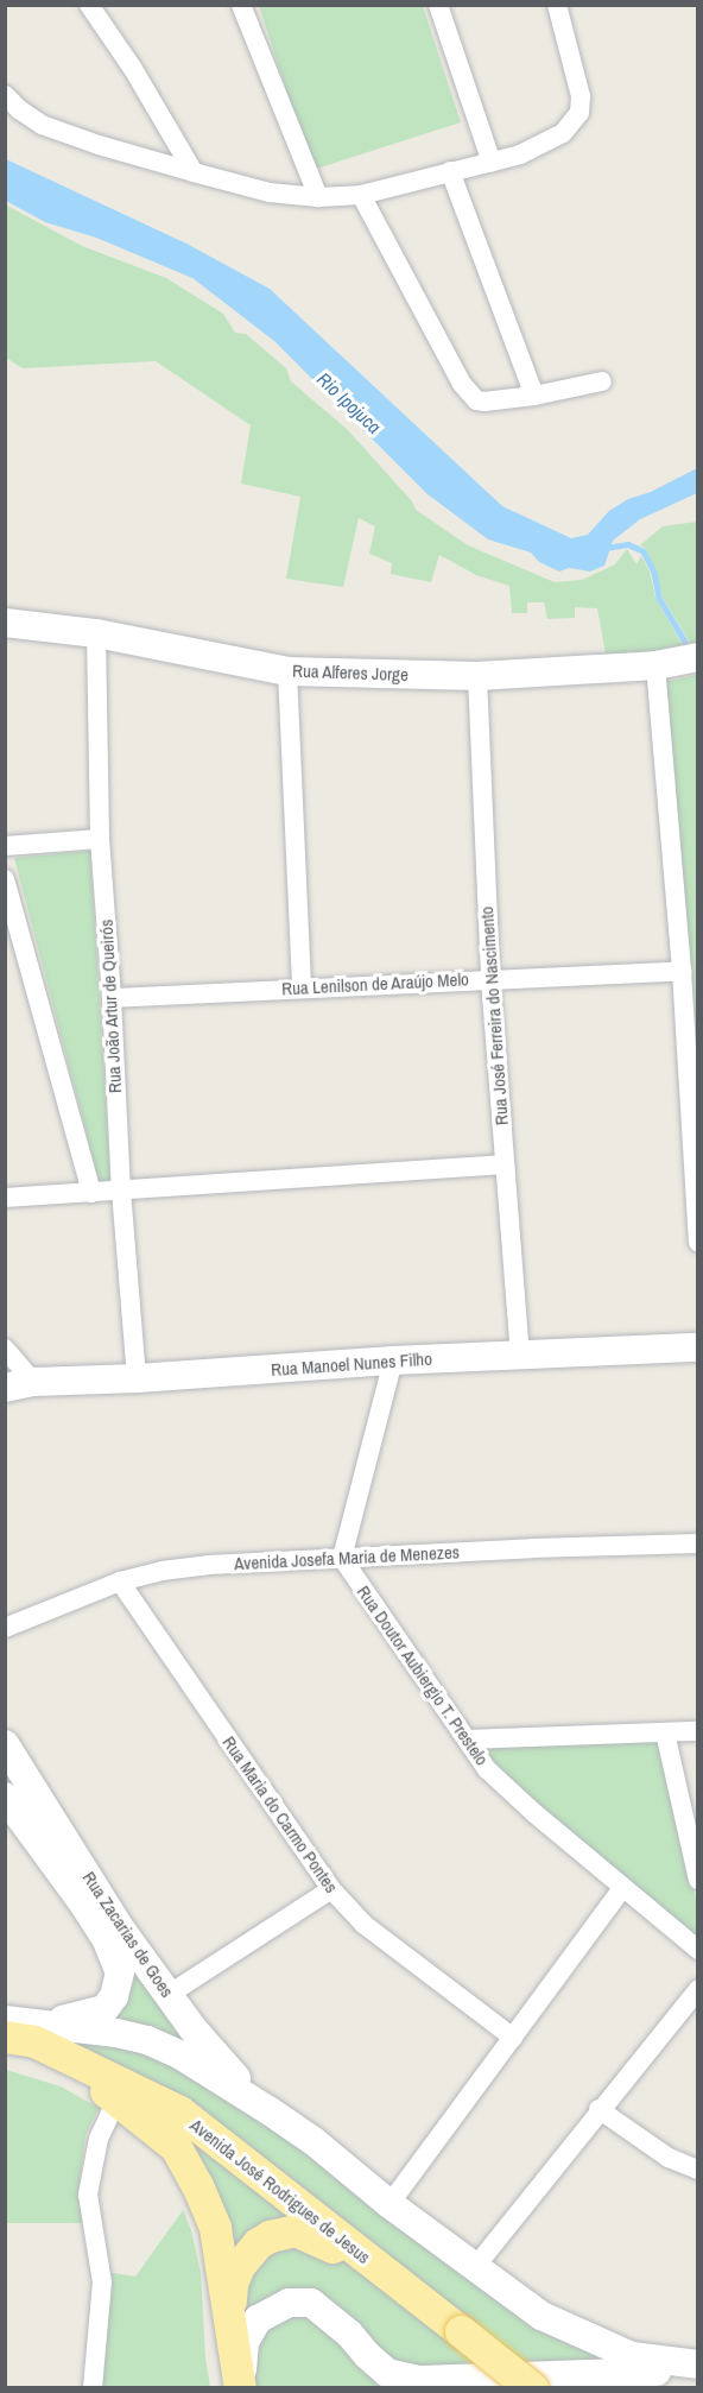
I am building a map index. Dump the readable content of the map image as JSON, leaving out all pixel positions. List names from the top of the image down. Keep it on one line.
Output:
{"streets":{"main road":["Avenida José Rodrigues de Jesus"],"street":["Rua Alferes Jorge","Rua Lenilson de Araújo Melo","Rua João Artur de Queirós","Rua José Ferreira do Nascimento","Rua Manoel Nunes Filho","Avenida Josefa Maria de Menezes","Rua Doutor Aubiergio T. Prestelo","Rua Maria do Carmo Pontes","Rua Zacarias de Goes"]},"crossings":[["Rua Alferes Jorge","Rua João Artur de Queirós"],["Rua Alferes Jorge","Rua José Ferreira do Nascimento"],["Rua Lenilson de Araújo Melo","Rua João Artur de Queirós"],["Rua Lenilson de Araújo Melo","Rua José Ferreira do Nascimento"],["Rua João Artur de Queirós","Rua Manoel Nunes Filho"],["Rua José Ferreira do Nascimento","Rua Manoel Nunes Filho"],["Avenida Josefa Maria de Menezes","Rua Doutor Aubiergio T. Prestelo"],["Avenida Josefa Maria de Menezes","Rua Maria do Carmo Pontes"],["Rua Zacarias de Goes","Avenida José Rodrigues de Jesus"]],"water":["Rio Ipojuca"]}
